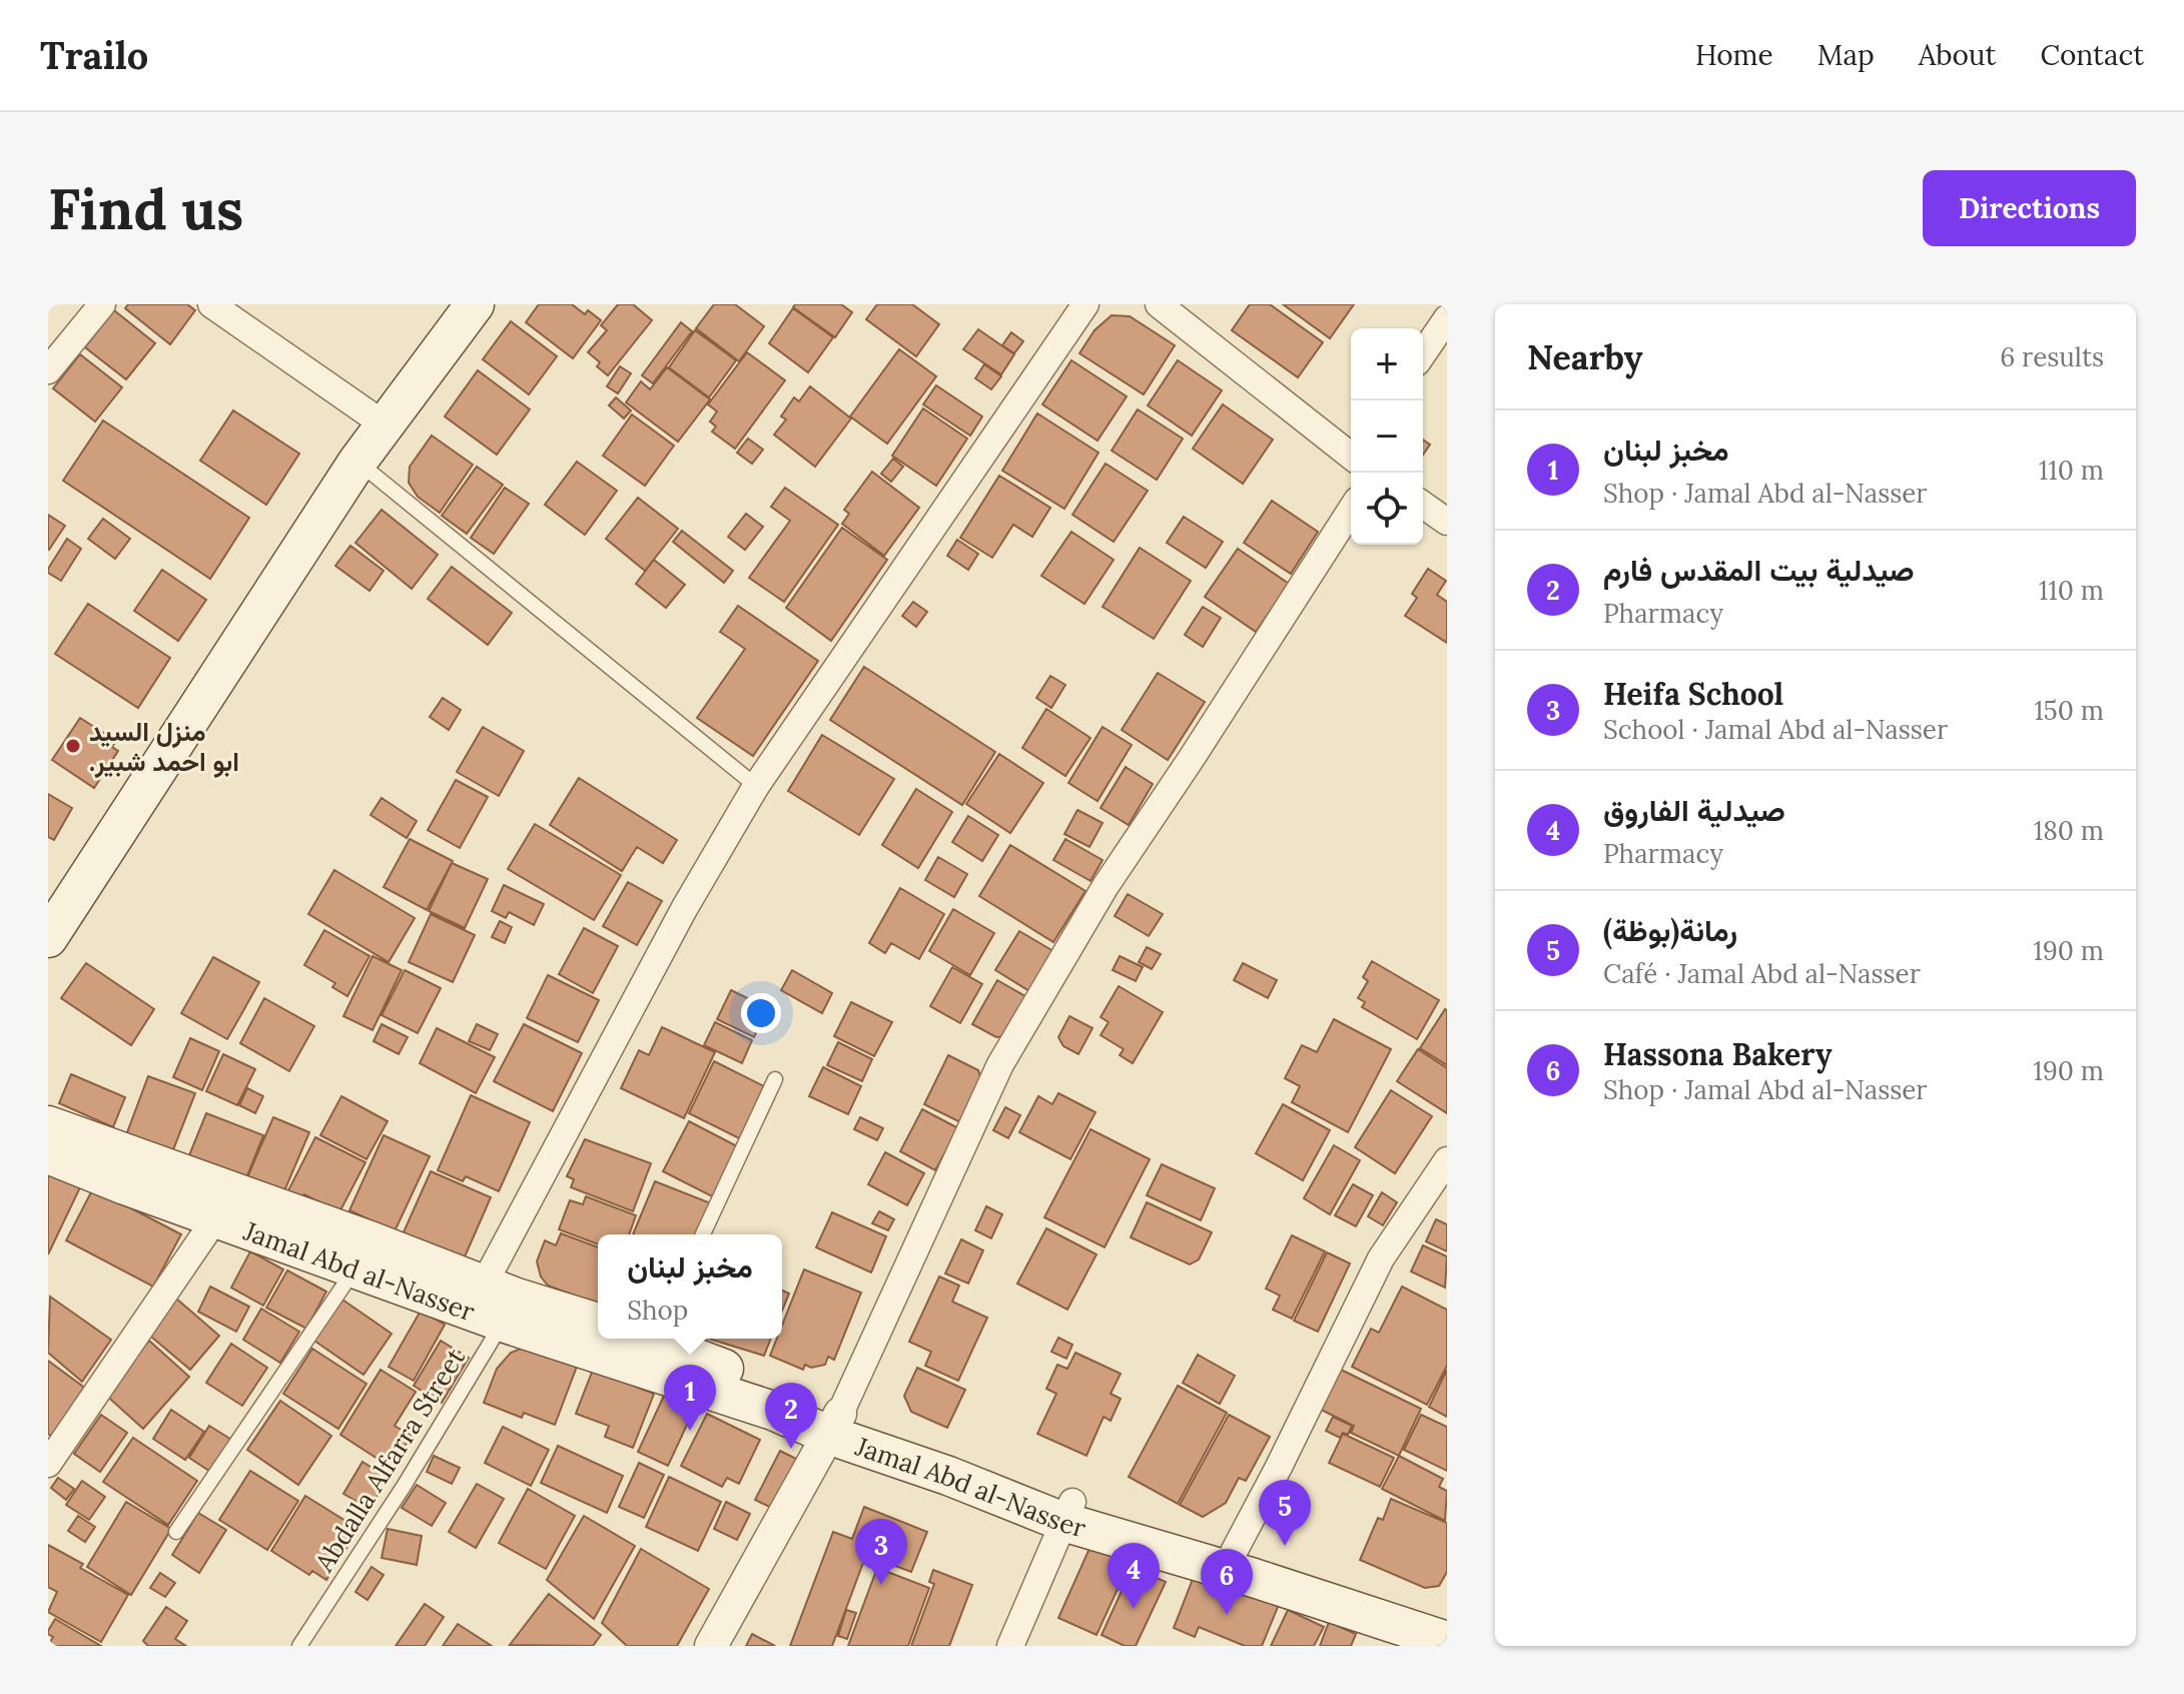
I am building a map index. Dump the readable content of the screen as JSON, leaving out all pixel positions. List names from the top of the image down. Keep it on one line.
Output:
{"streets":{"main road":["Jamal Abd al-Nasser"],"lane":["Abdalla Alfarra Street"]},"crossings":[["Jamal Abd al-Nasser","Abdalla Alfarra Street"]],"places":["منزل السيد .ابو احمد شبير"],"page":{"header":"Trailo","nav":["Home","Map","About","Contact"],"buttons":"Directions","title":"Find us","heading":["Nearby","6 results"],"map_buttons":["+","−"],"list":[{"mark":"1","name":"مخبز لبنان","note":"Shop · Jamal Abd al-Nasser","value":"110 m"},{"mark":"2","name":"صيدلية بيت المقدس فارم","note":"Pharmacy","value":"110 m"},{"mark":"3","name":"Heifa School","note":"School · Jamal Abd al-Nasser","value":"150 m"},{"mark":"4","name":"صيدلية الفاروق","note":"Pharmacy","value":"180 m"},{"mark":"5","name":"رمانة(بوظة)","note":"Café · Jamal Abd al-Nasser","value":"190 m"},{"mark":"6","name":"Hassona Bakery","note":"Shop · Jamal Abd al-Nasser","value":"190 m"}],"popup":["مخبز لبنان","Shop"],"pins":["1","2","5","3","4","6"]}}
